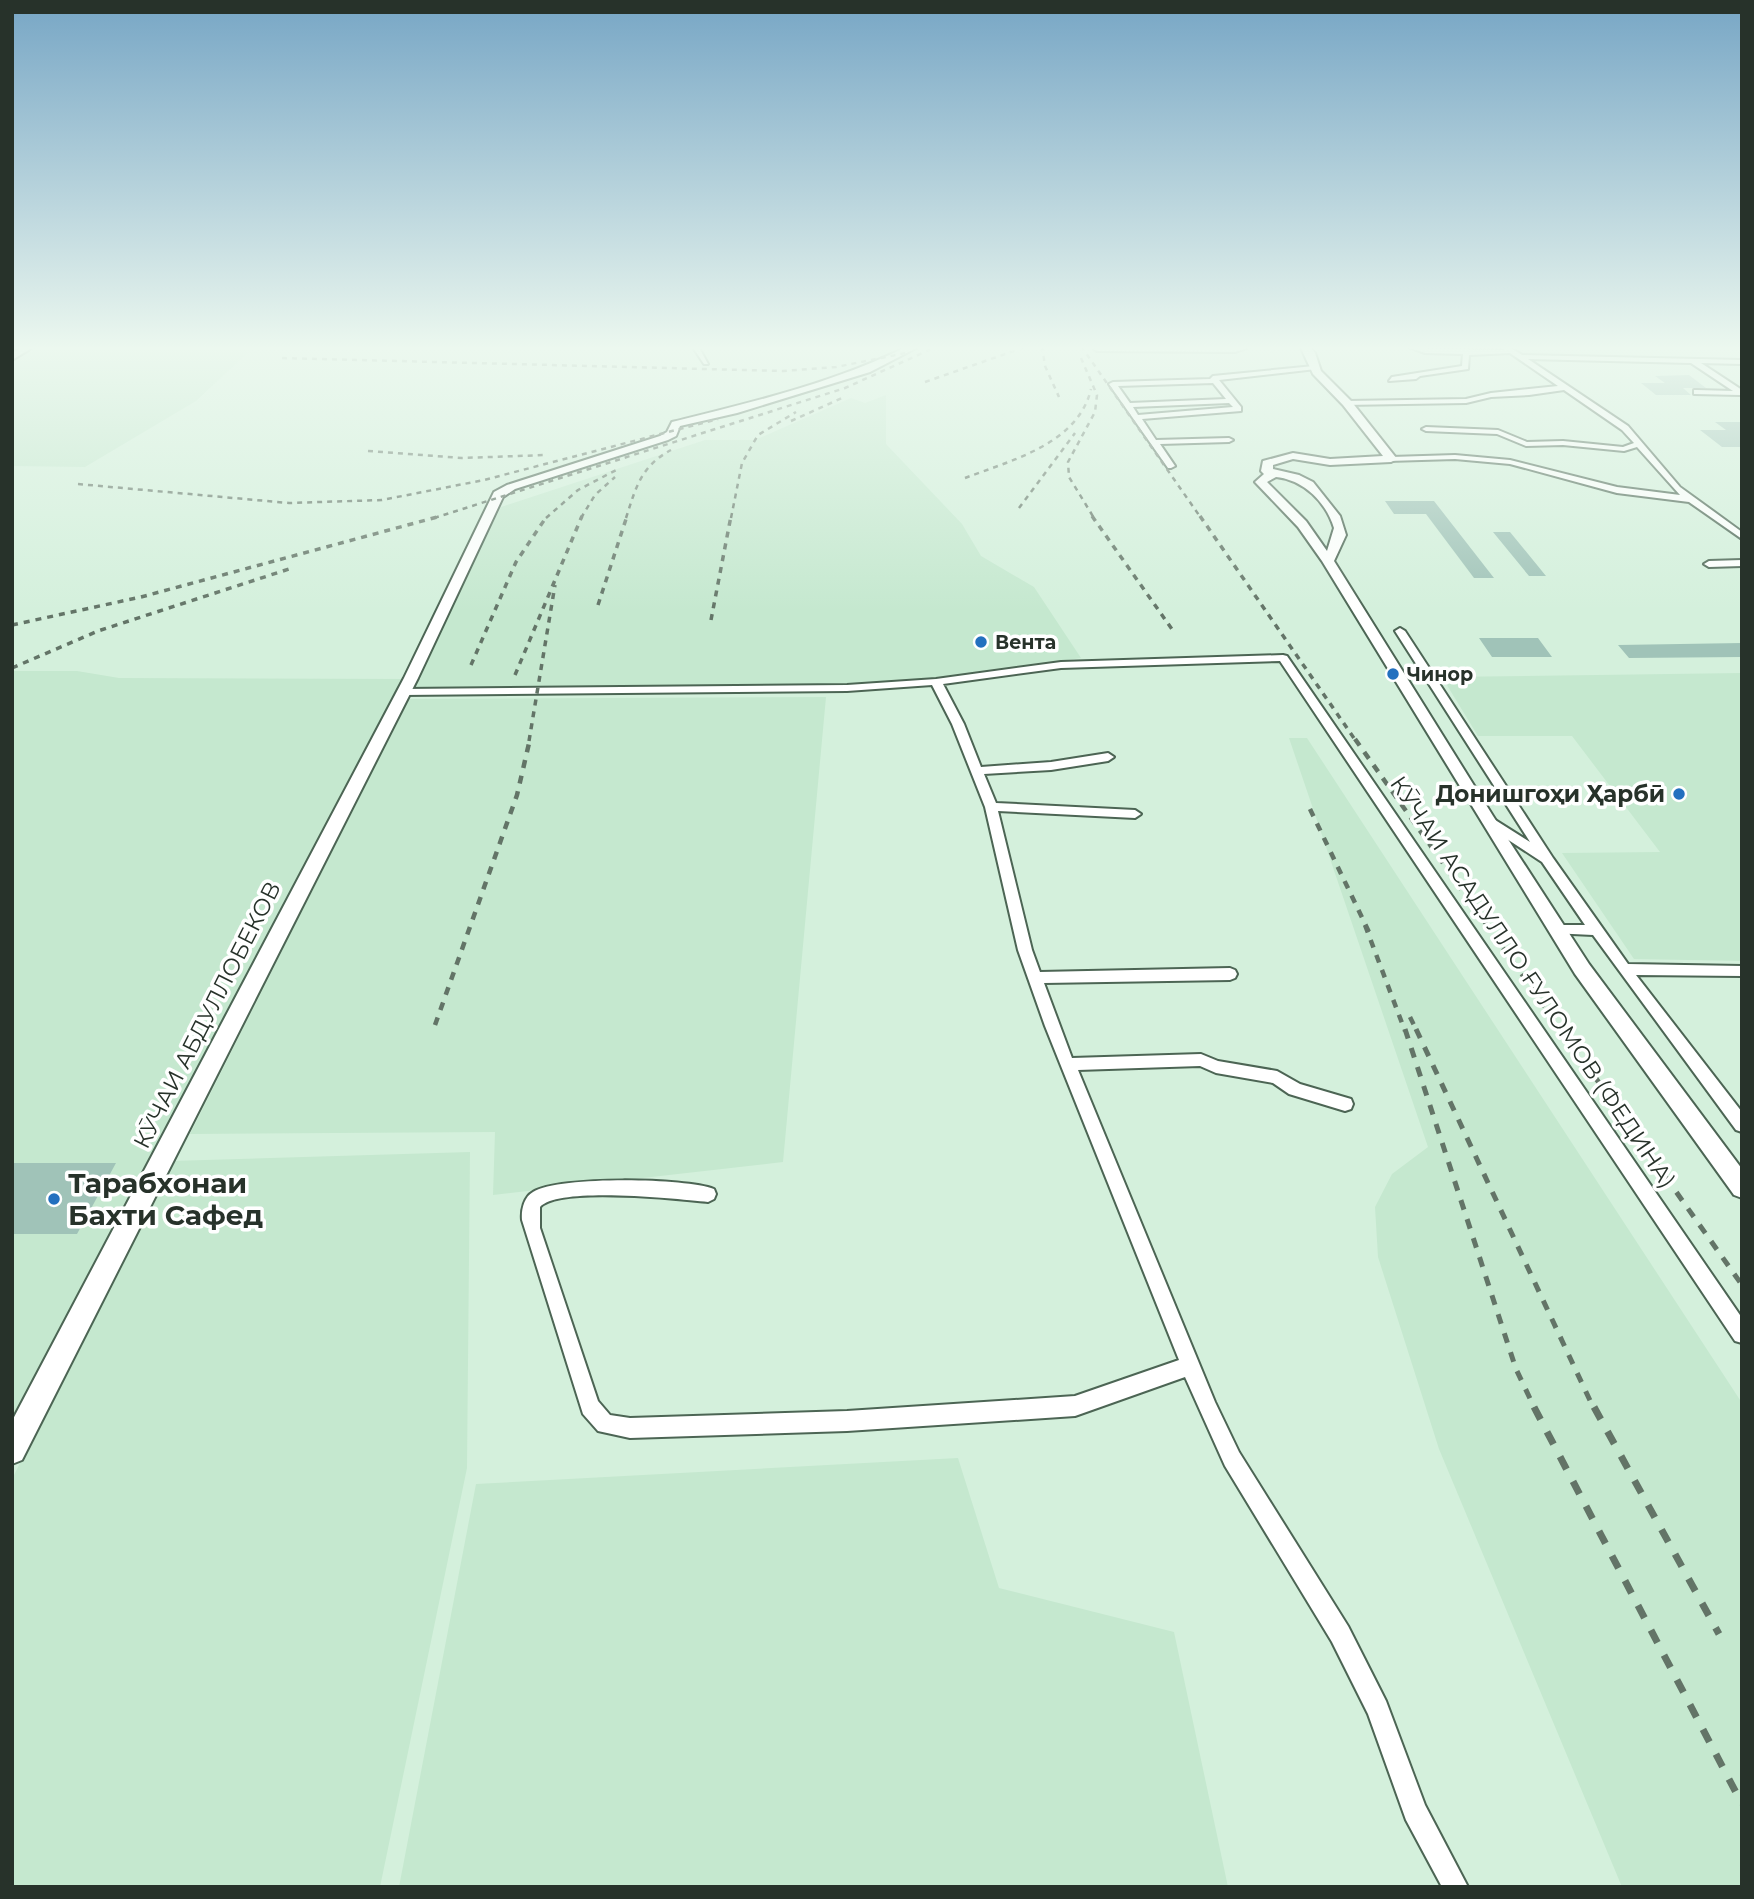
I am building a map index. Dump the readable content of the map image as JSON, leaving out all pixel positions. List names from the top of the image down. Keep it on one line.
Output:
{"streets":{"street":["КӮЧАИ АСАДУЛЛО ҒУЛОМОВ (ФЕДИНА)","КӮЧАИ АБДУЛЛОБЕКОВ"]},"places":["Вента","Чинор","Донишгоҳи Ҳарбӣ","Тарабхонаи Бахти Сафед"]}
